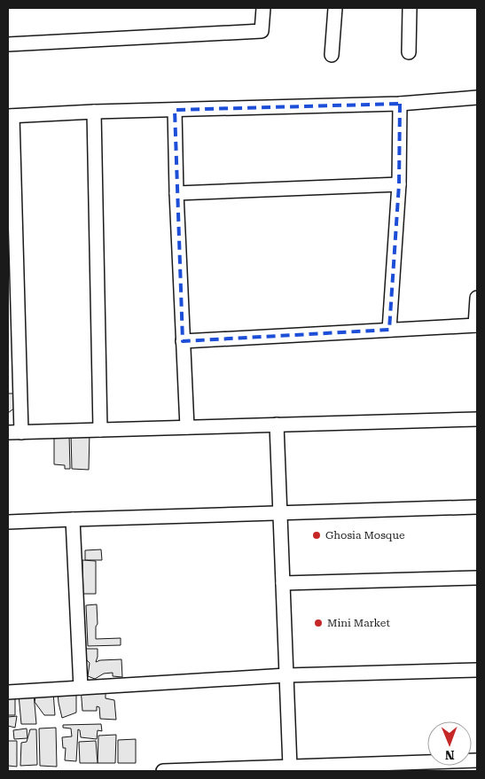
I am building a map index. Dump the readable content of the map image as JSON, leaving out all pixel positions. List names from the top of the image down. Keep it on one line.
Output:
{"places":["Ghosia Mosque","Mini Market"],"north":"bottom"}
